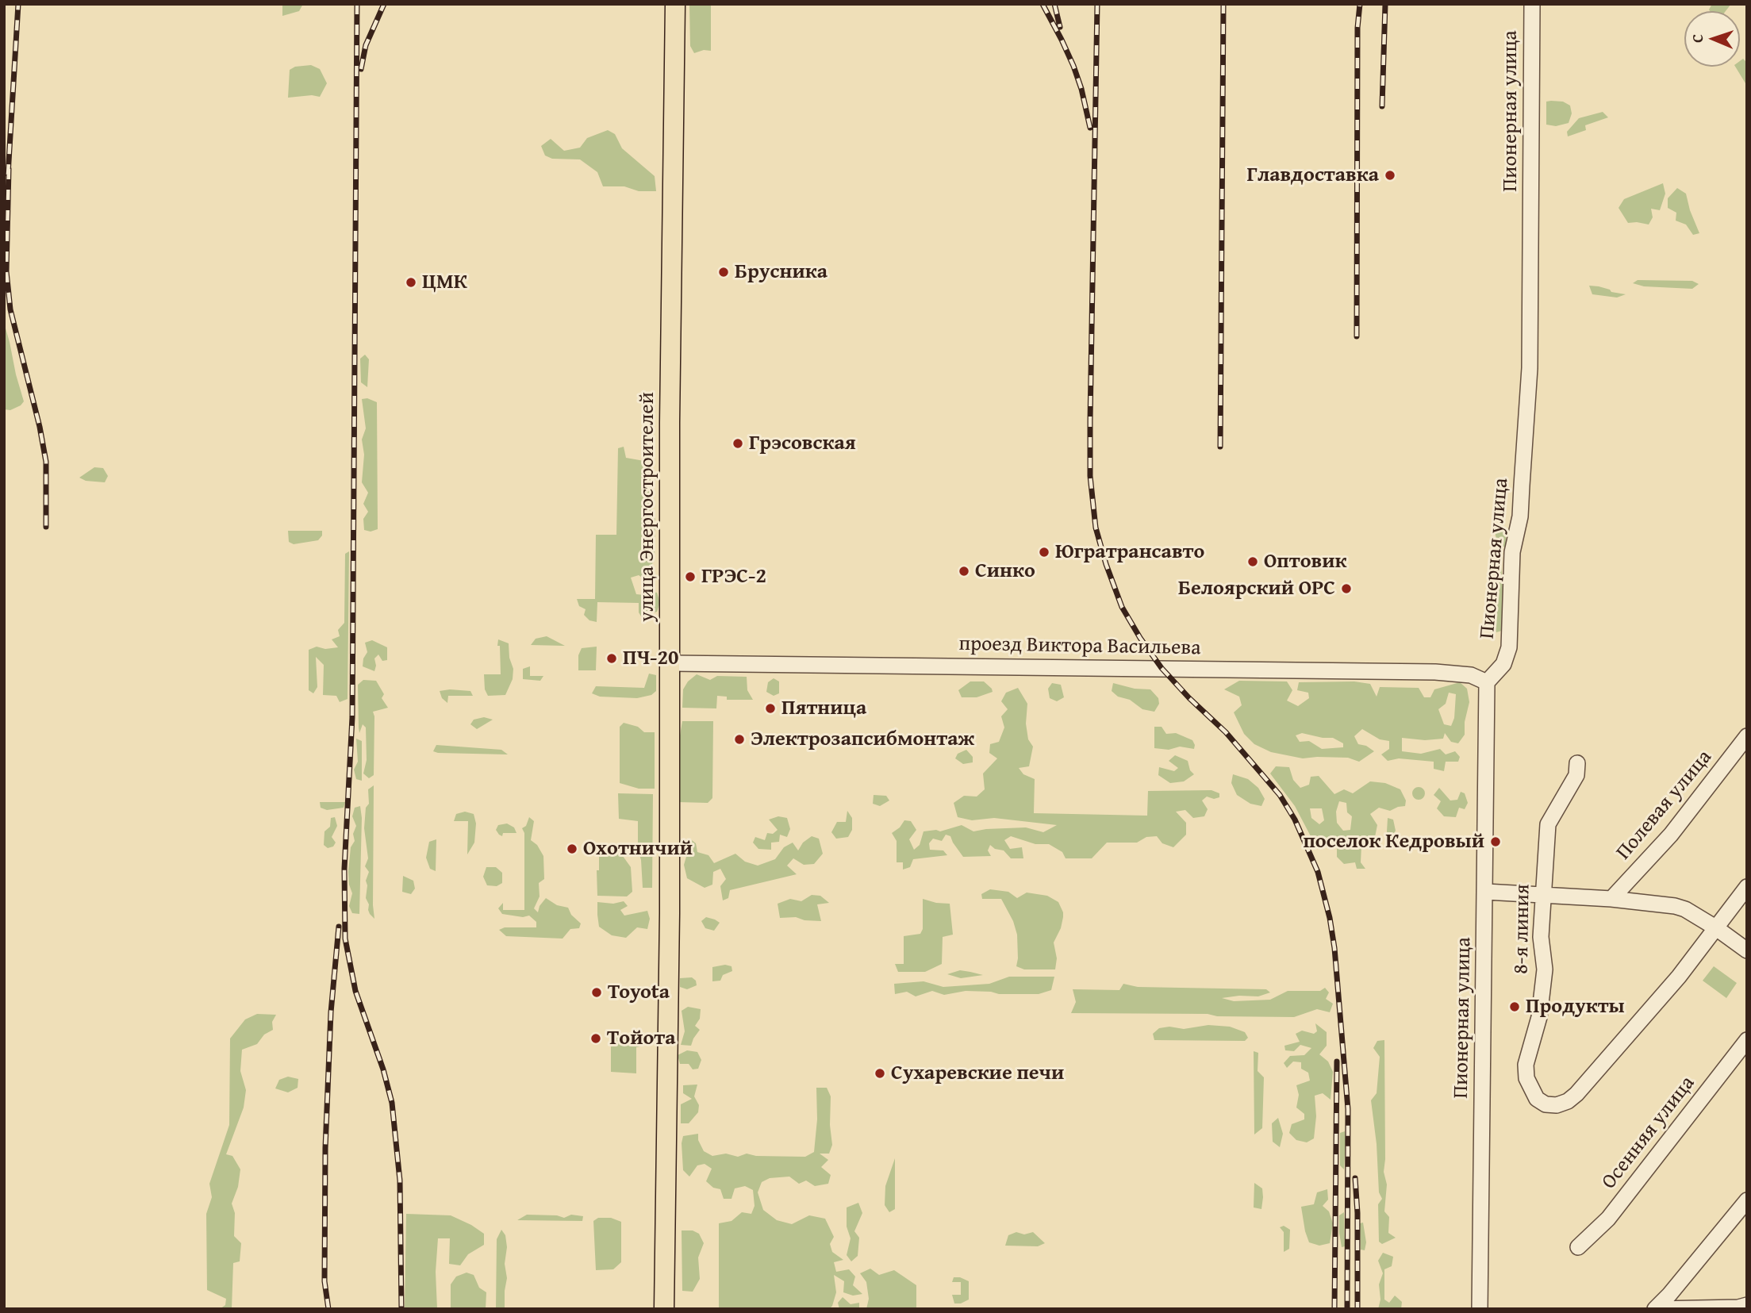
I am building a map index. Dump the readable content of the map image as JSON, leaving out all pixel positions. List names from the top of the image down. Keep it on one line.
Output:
{"streets":{"main road":["улица Энергостроителей"],"street":["Пионерная улица","проезд Виктора Васильева","Полевая улица","8-я линия","Осенняя улица"]},"crossings":[["Пионерная улица","проезд Виктора Васильева"],["улица Энергостроителей","проезд Виктора Васильева"]],"places":["Главдоставка","Брусника","ЦМК","Грэсовская","Югратрансавто","Оптовик","Синко","ГРЭС-2","Белоярский ОРС","ПЧ-20","Пятница","Электрозапсибмонтаж","поселок Кедровый","Охотничий","Toyota","Продукты","Тойота","Сухаревские печи"],"north":"left"}
